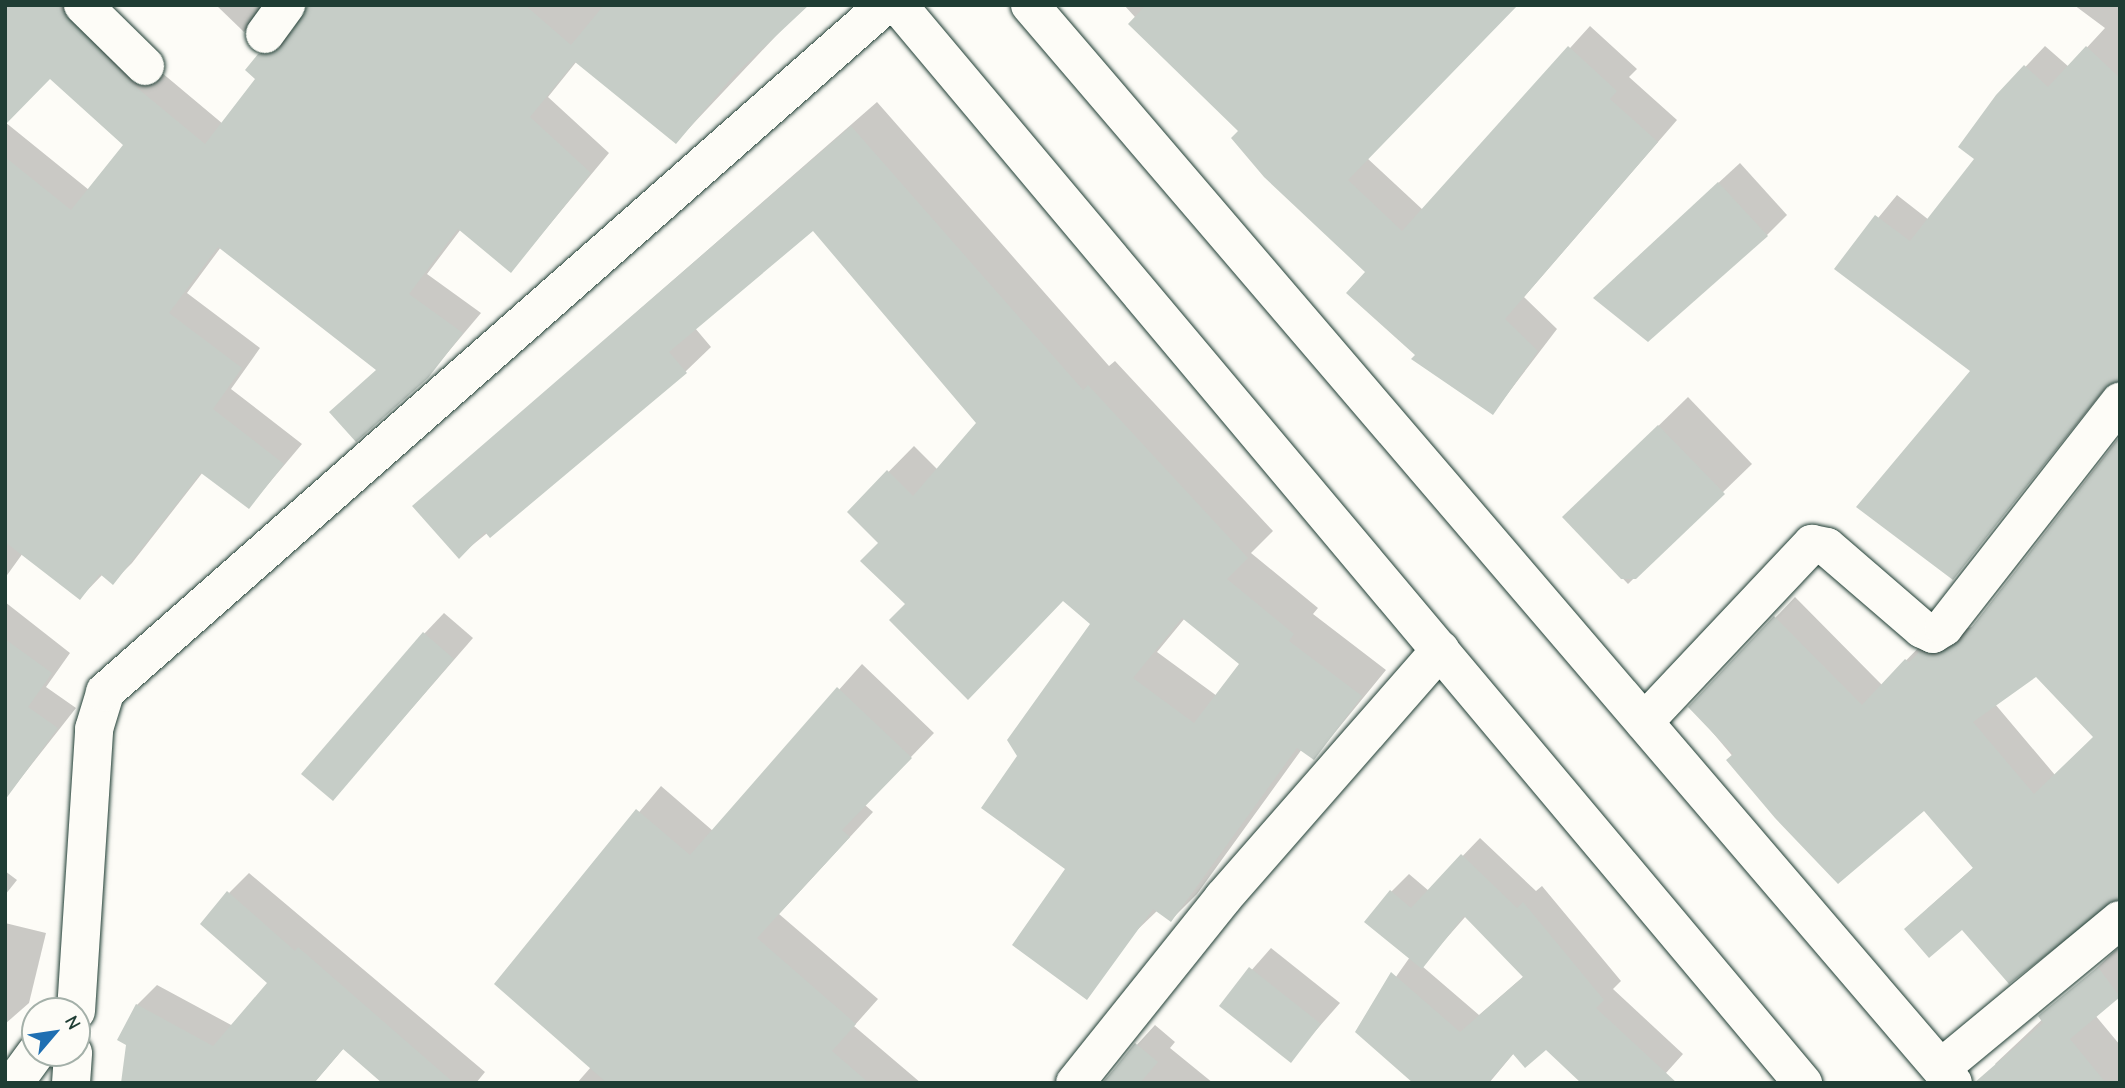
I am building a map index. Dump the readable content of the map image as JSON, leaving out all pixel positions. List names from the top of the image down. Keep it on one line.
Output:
{"north":"top right"}
